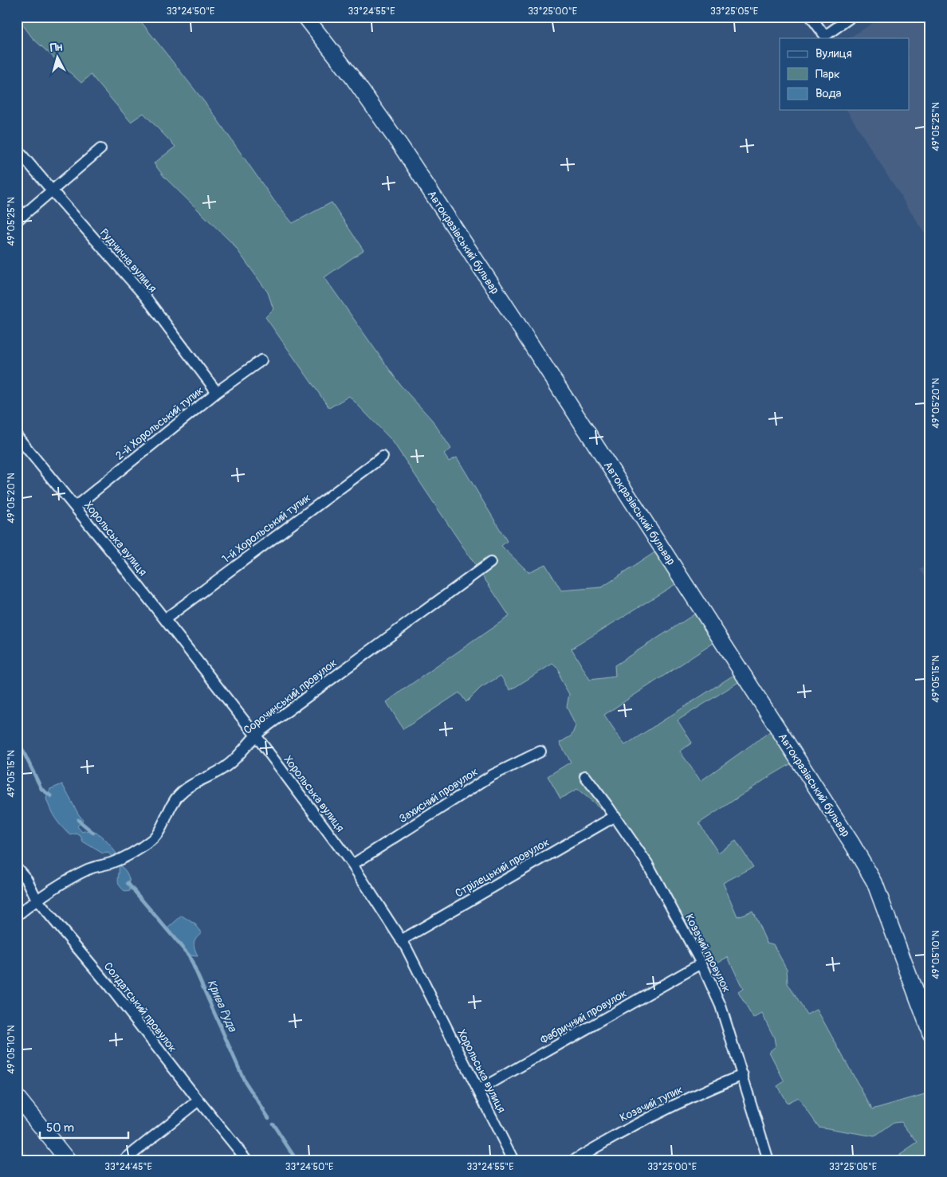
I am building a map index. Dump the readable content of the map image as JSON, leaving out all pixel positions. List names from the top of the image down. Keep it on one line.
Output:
{"streets":{"street":["Автокразівський бульвар","Руднична вулиця","2-й Хорольський тупик","1-й Хорольський тупик","Хорольська вулиця","Сорочинський провулок","Захисний провулок","Стрілецький провулок","Козачий провулок","Солдатський провулок","Фабричний провулок","Козачий тупик"]},"crossings":[["Руднична вулиця","2-й Хорольський тупик"],["2-й Хорольський тупик","Хорольська вулиця"],["1-й Хорольський тупик","Хорольська вулиця"],["Хорольська вулиця","Сорочинський провулок"],["Хорольська вулиця","Захисний провулок"],["Хорольська вулиця","Стрілецький провулок"],["Хорольська вулиця","Фабричний провулок"],["Сорочинський провулок","Солдатський провулок"],["Стрілецький провулок","Козачий провулок"],["Козачий провулок","Фабричний провулок"],["Козачий провулок","Козачий тупик"]],"water":["Крива Руда"],"legend":["Вулиця","Парк","Вода"],"scale_bar":"50 m","north":"top","coordinates":["33°24'50\"E","33°24'55\"E","33°25'00\"E","33°25'05\"E","49°05'25\"N","49°05'20\"N","49°05'15\"N","49°05'10\"N","33°24'45\"E"]}
